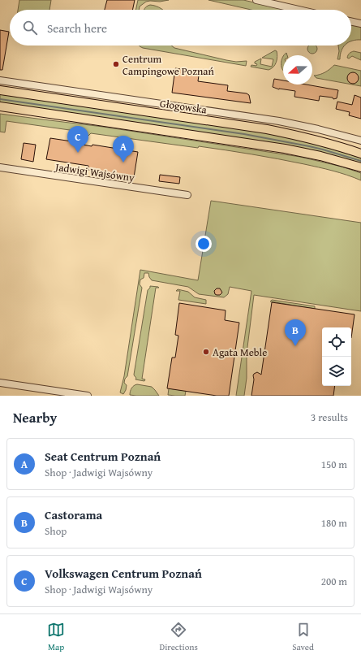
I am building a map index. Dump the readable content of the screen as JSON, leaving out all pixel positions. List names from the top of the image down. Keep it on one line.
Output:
{"streets":{"main road":["Głogowska"],"street":["Jadwigi Wajsówny"]},"places":["Centrum Campingowe Poznań","Agata Meble"],"north":"left","page":{"search":"Search here","pins":["C","A","B"],"heading":["Nearby","3 results"],"list":[{"mark":"A","name":"Seat Centrum Poznań","note":"Shop · Jadwigi Wajsówny","value":"150 m"},{"mark":"B","name":"Castorama","note":"Shop","value":"180 m"},{"mark":"C","name":"Volkswagen Centrum Poznań","note":"Shop · Jadwigi Wajsówny","value":"200 m"}],"nav":["Map","Directions","Saved"]}}
